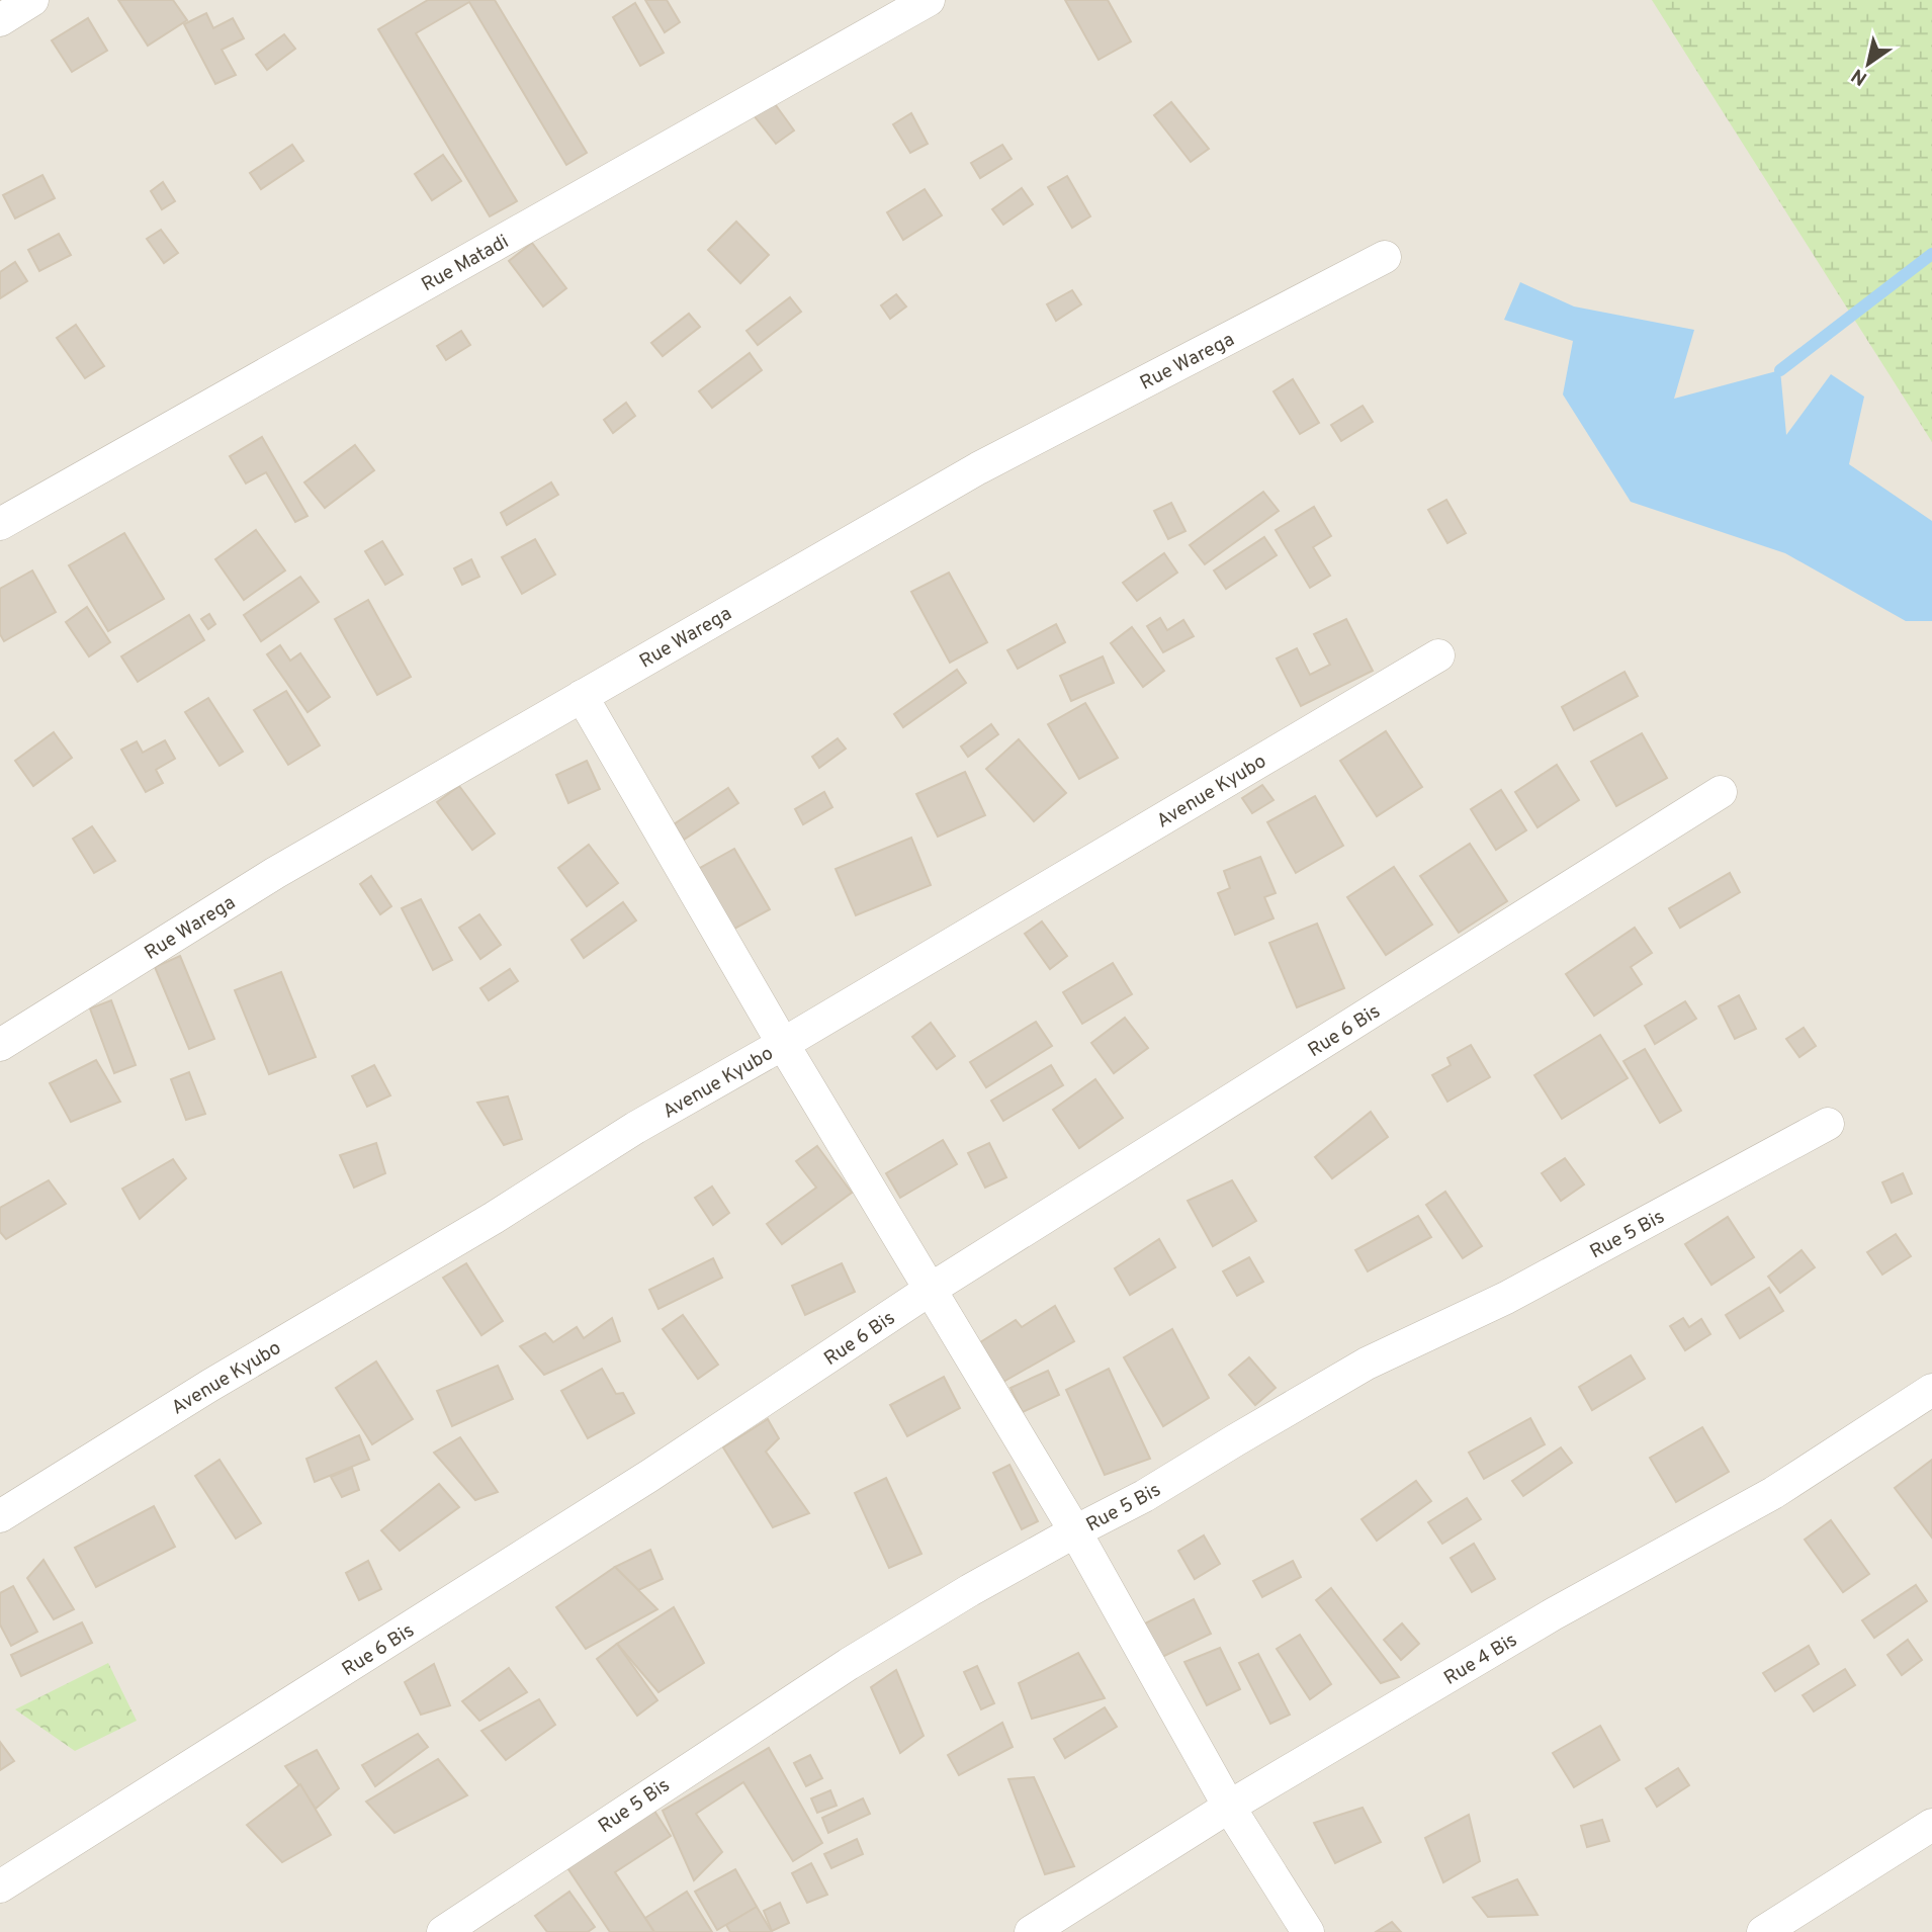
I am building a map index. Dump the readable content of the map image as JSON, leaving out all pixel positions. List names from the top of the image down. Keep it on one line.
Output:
{"streets":{"street":["Rue Matadi","Rue Warega","Avenue Kyubo","Rue 6 Bis","Rue 5 Bis","Rue 4 Bis"]},"north":"bottom left"}
